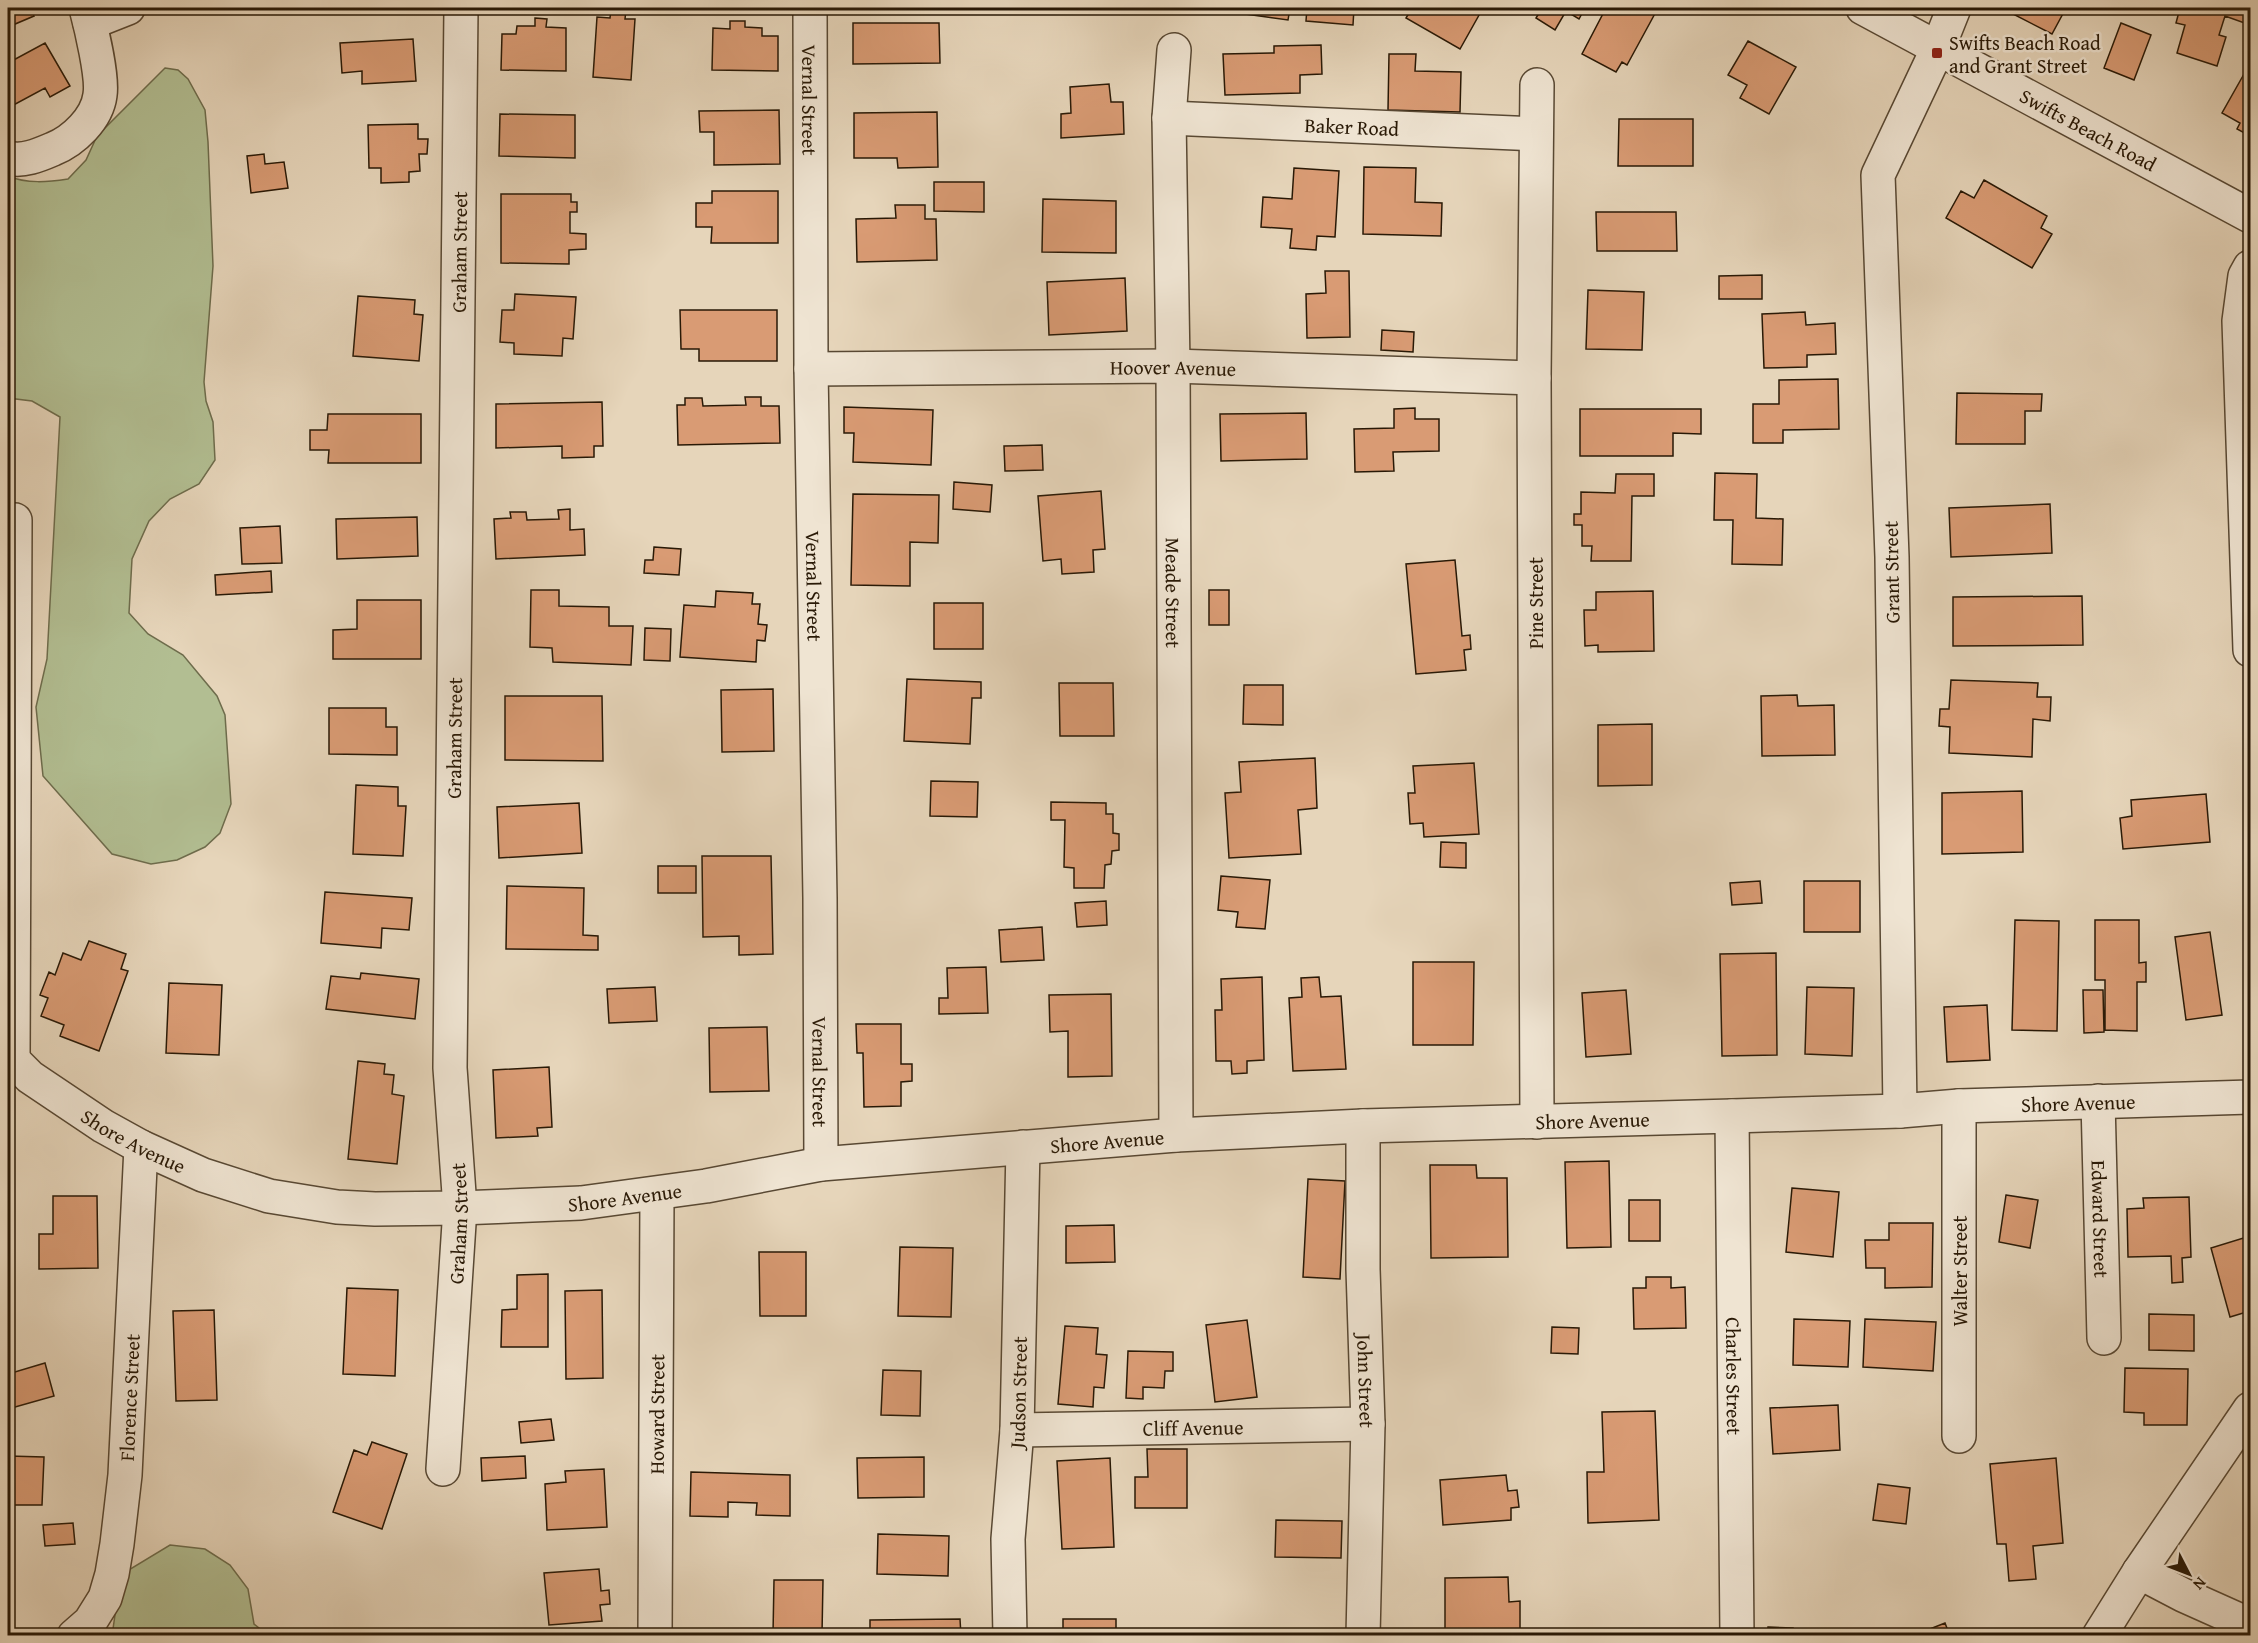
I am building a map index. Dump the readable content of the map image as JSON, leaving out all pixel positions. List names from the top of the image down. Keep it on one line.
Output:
{"streets":{"street":["Vernal Street","Baker Road","Swifts Beach Road","Graham Street","Hoover Avenue","Grant Street","Meade Street","Pine Street","Shore Avenue","Edward Street","Walter Street","Charles Street","John Street","Judson Street","Florence Street","Howard Street","Cliff Avenue"]},"crossings":[["Vernal Street","Hoover Avenue"],["Vernal Street","Shore Avenue"],["Baker Road","Meade Street"],["Baker Road","Pine Street"],["Swifts Beach Road","Grant Street"],["Graham Street","Shore Avenue"],["Hoover Avenue","Meade Street"],["Hoover Avenue","Pine Street"],["Grant Street","Shore Avenue"],["Meade Street","Shore Avenue"],["Pine Street","Shore Avenue"],["Shore Avenue","Edward Street"],["Shore Avenue","Walter Street"],["Shore Avenue","Charles Street"],["Shore Avenue","John Street"],["Shore Avenue","Judson Street"],["Shore Avenue","Florence Street"],["Shore Avenue","Howard Street"],["John Street","Cliff Avenue"],["Judson Street","Cliff Avenue"]],"places":{"transit":["Swifts Beach Road and Grant Street"]},"north":"bottom right"}
